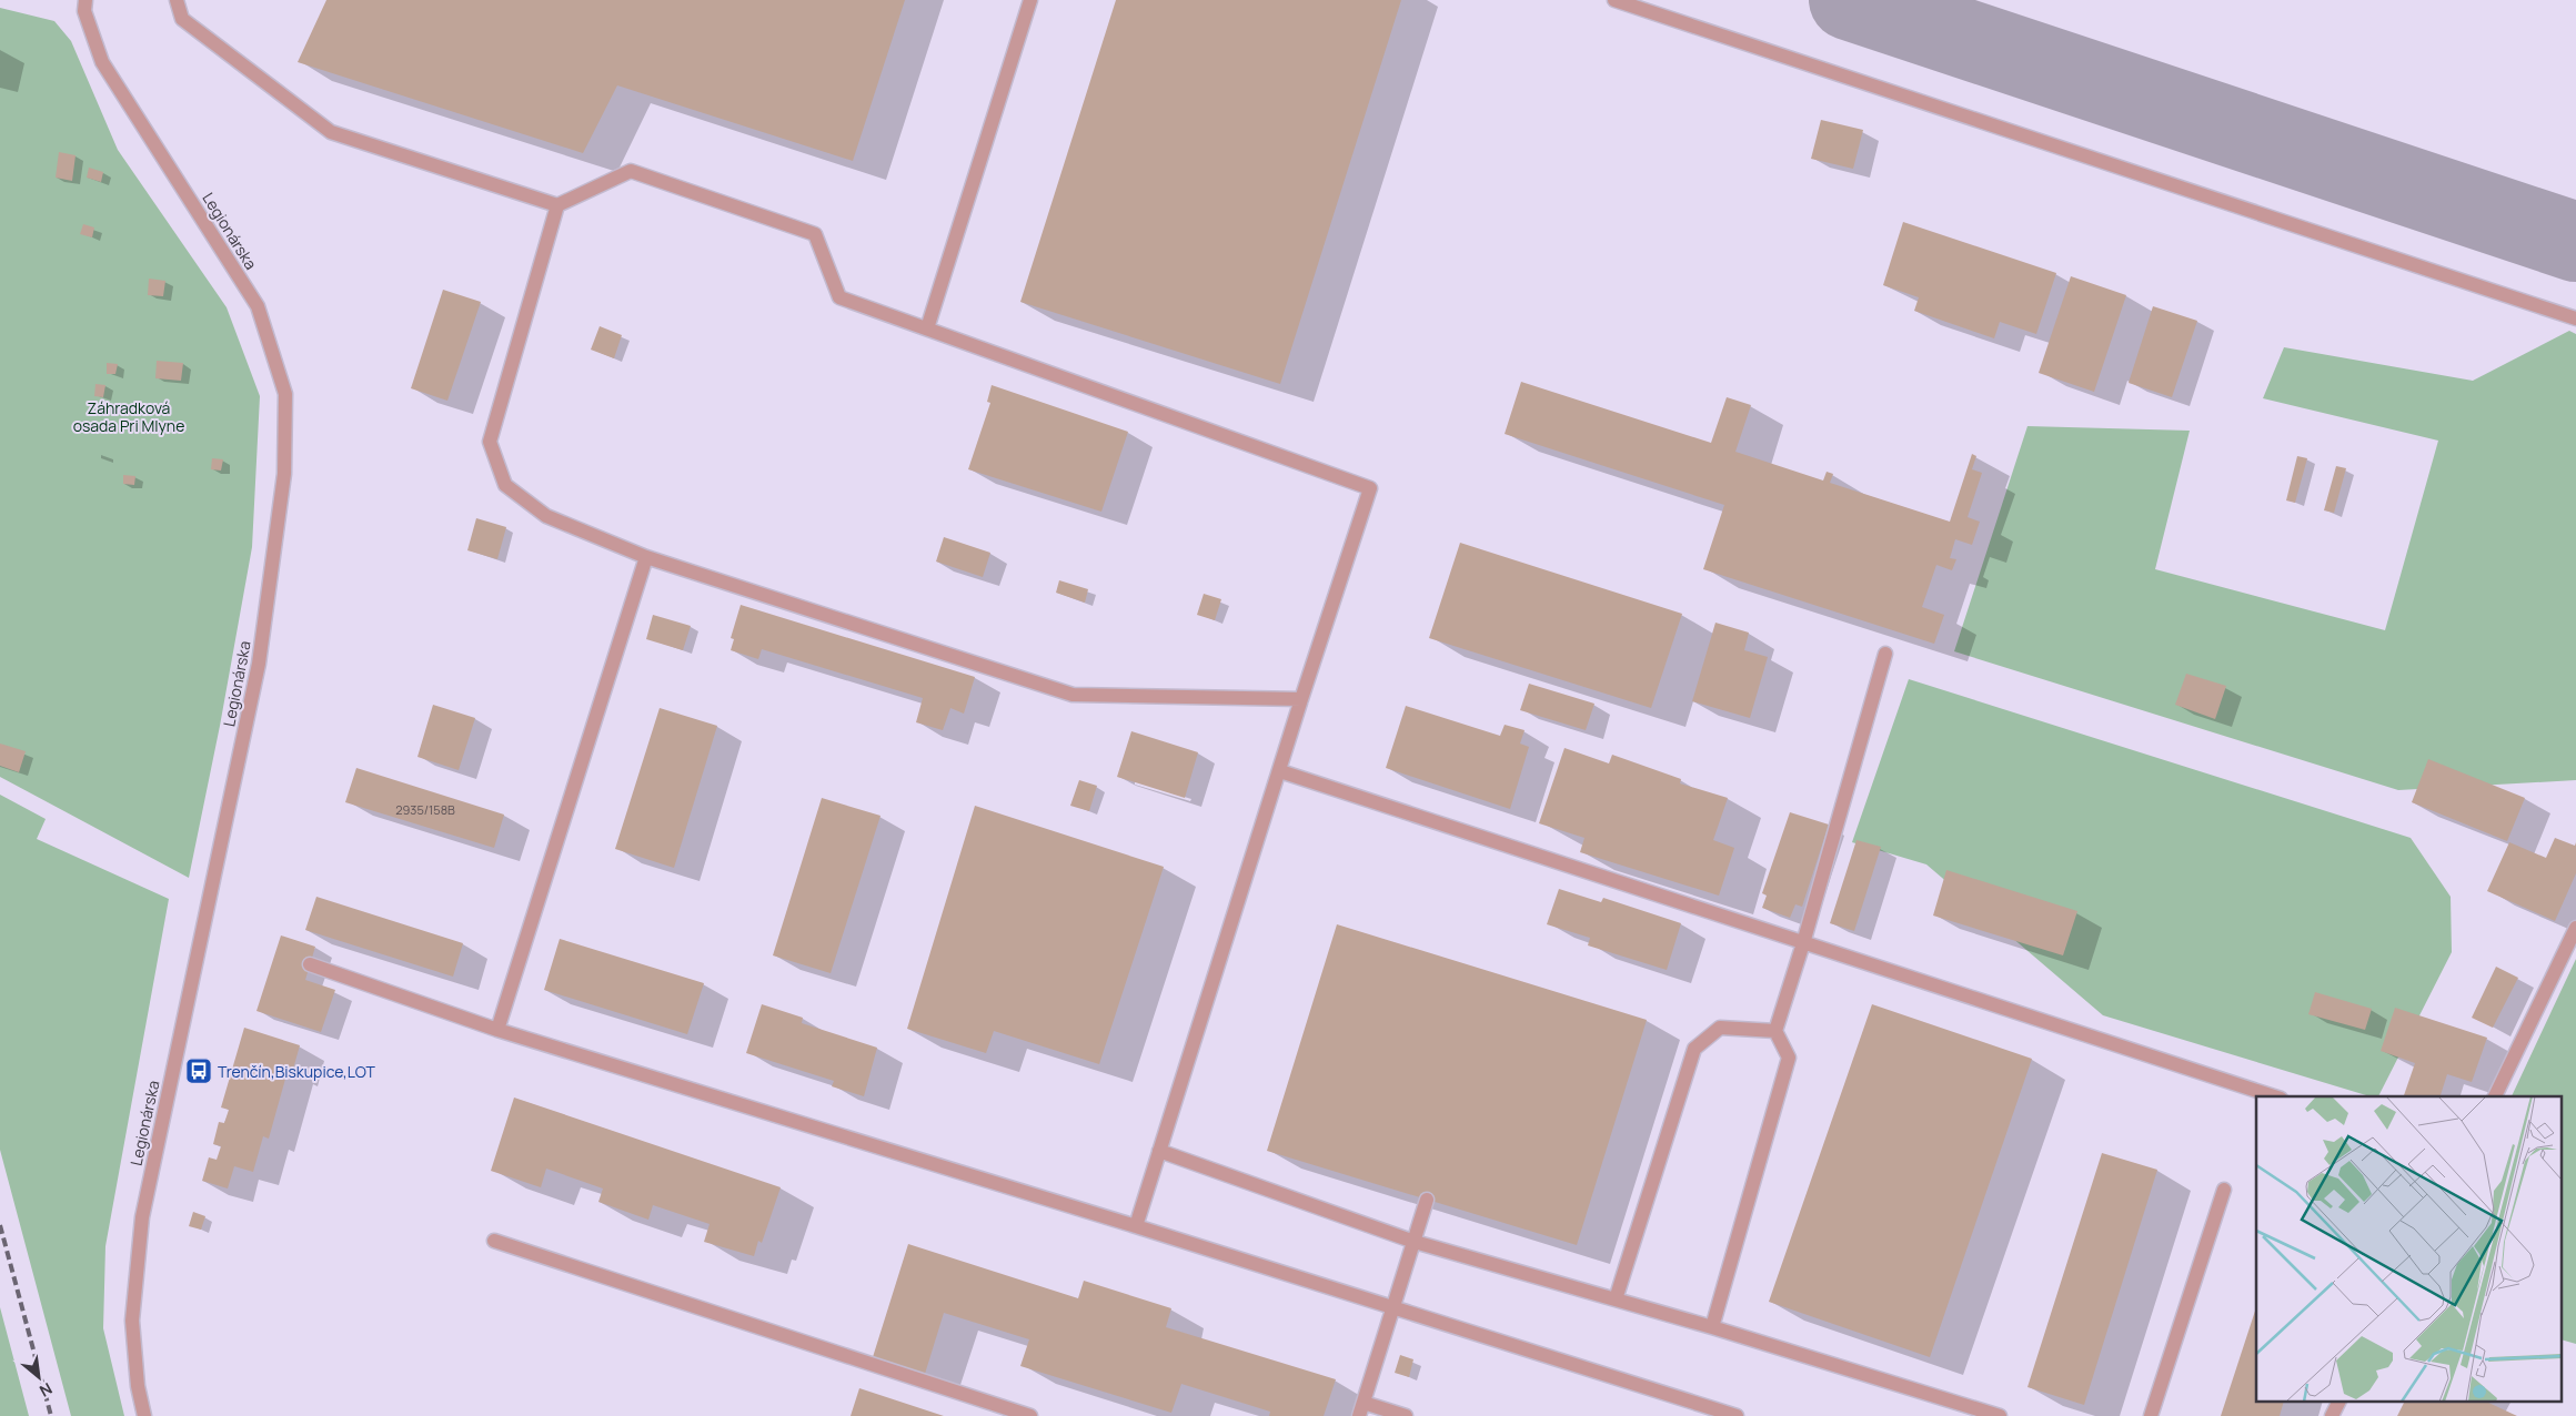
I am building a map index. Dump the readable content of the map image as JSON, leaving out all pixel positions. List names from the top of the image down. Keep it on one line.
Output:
{"streets":{"street":["Legionárska"]},"parks":["Záhradková osada Pri Mlyne"],"places":{"bus stop":["Trenčín,Biskupice,LOT"]},"house_numbers":["2935/158B"],"north":"bottom right"}
